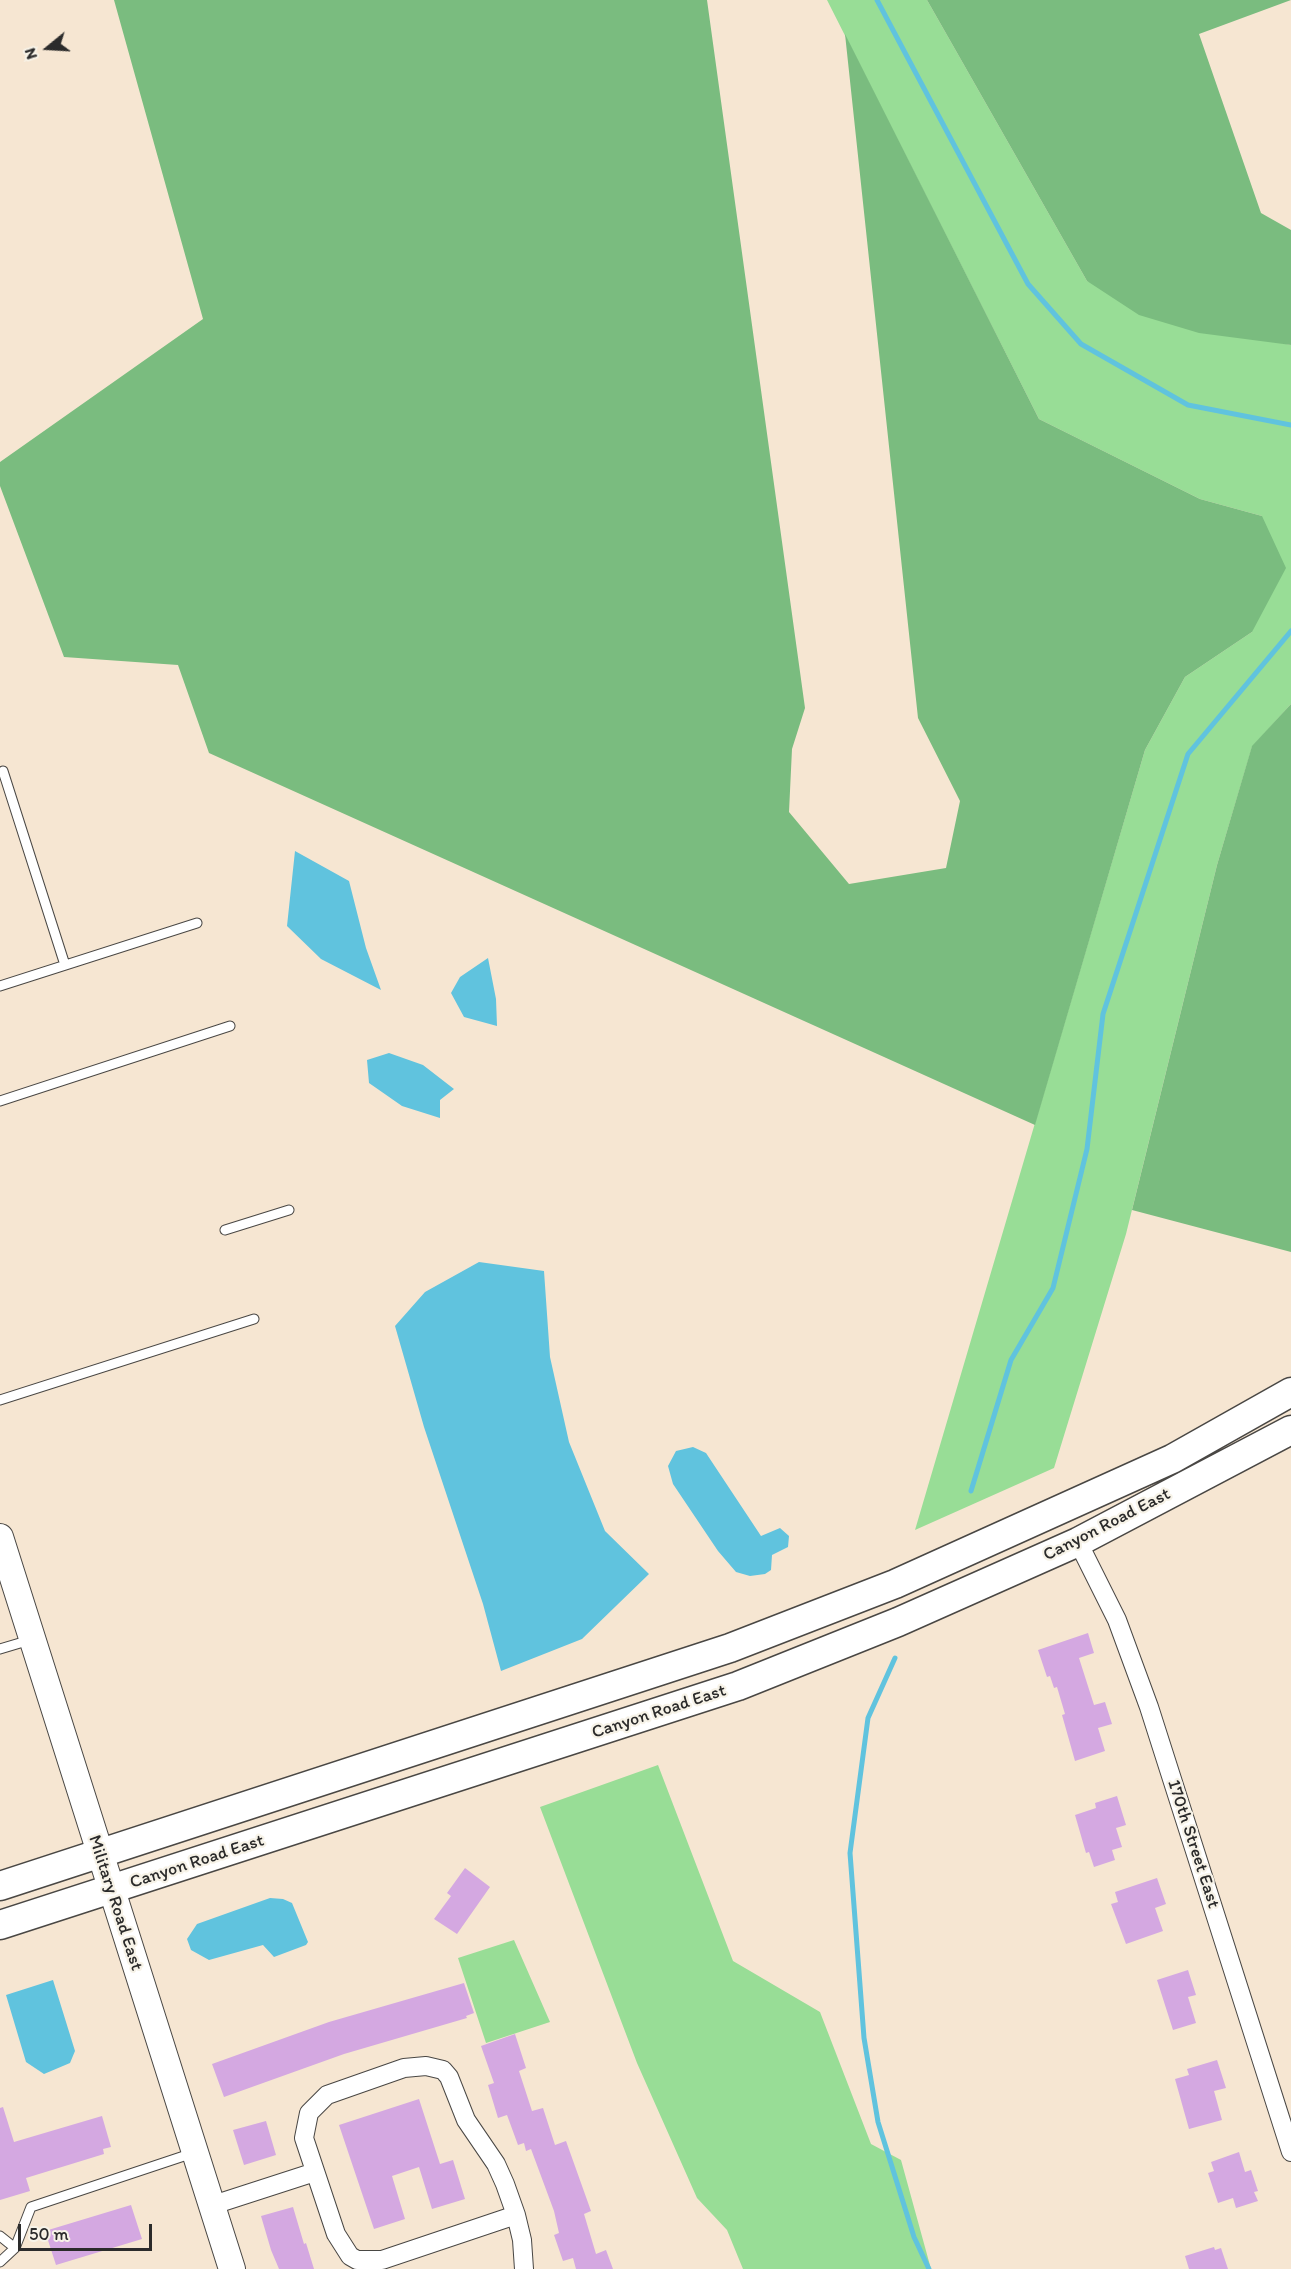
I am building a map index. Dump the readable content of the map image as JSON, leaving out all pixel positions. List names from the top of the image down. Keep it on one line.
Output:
{"streets":{"main road":["Canyon Road East"],"street":["170th Street East","Military Road East"]},"crossings":[["Canyon Road East","170th Street East"],["Canyon Road East","Military Road East"]],"scale_bar":"50 m","north":"left"}
